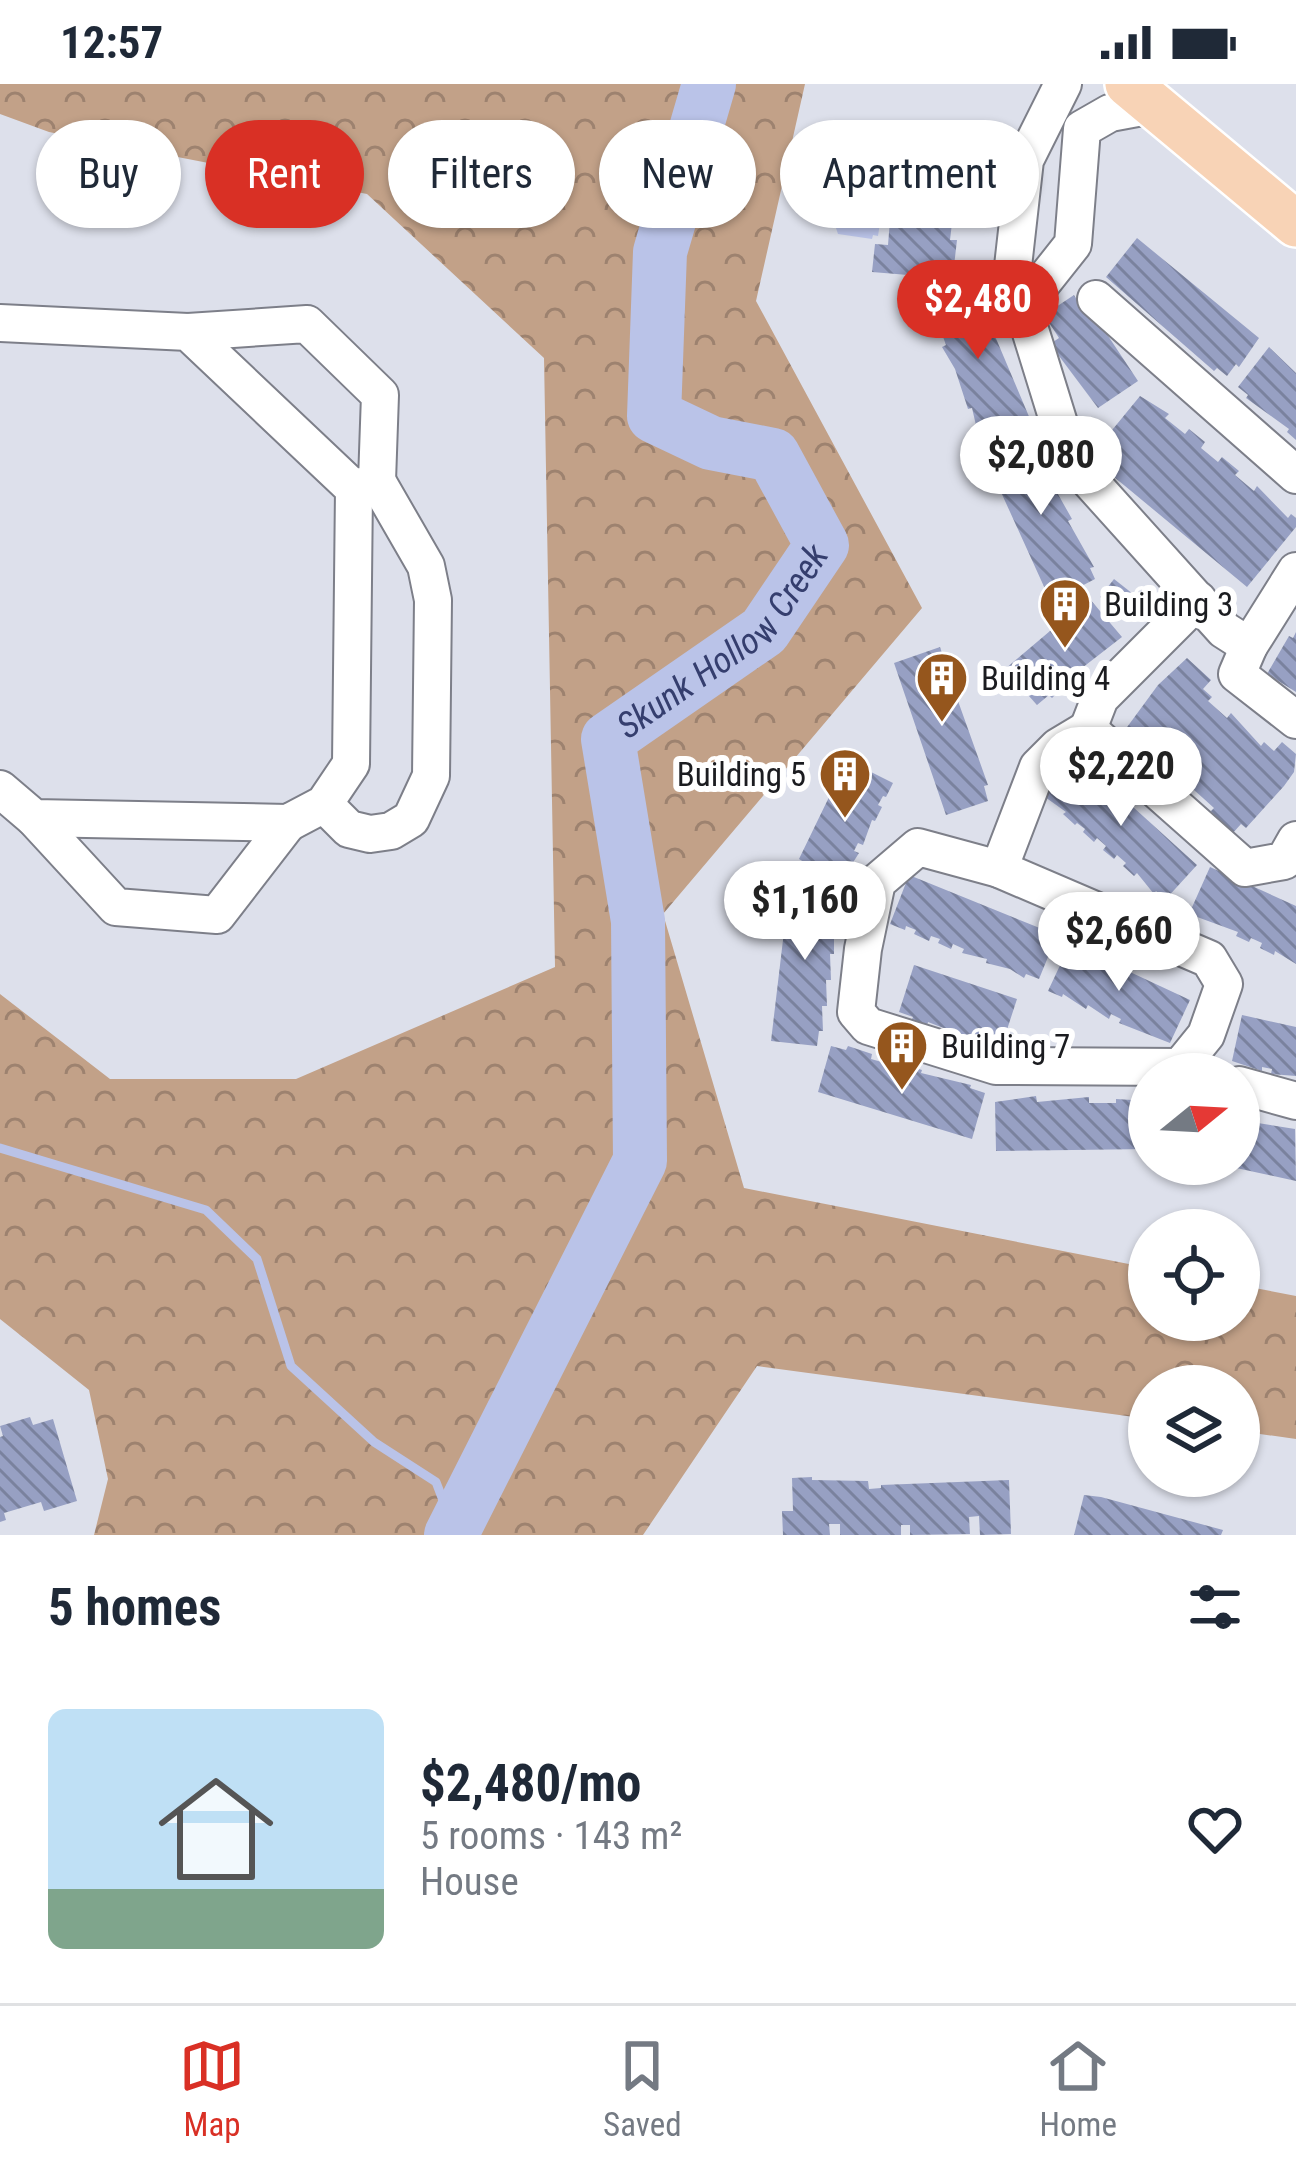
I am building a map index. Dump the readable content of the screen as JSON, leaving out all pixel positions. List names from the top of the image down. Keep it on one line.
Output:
{"water":["Skunk Hollow Creek"],"places":{"building":["Building 3","Building 4","Building 5","Building 7"]},"north":"right","page":{"status":"12:57","chip":["Buy","Rent","Filters","New","Apartment"],"price":["$2,480","$2,080","$2,220","$1,160","$2,660"],"heading":"5 homes","list":[{"name":"$2,480/mo","note":"5 rooms · 143 m² · House"}],"tabs":["Map","Saved","Home"]}}
